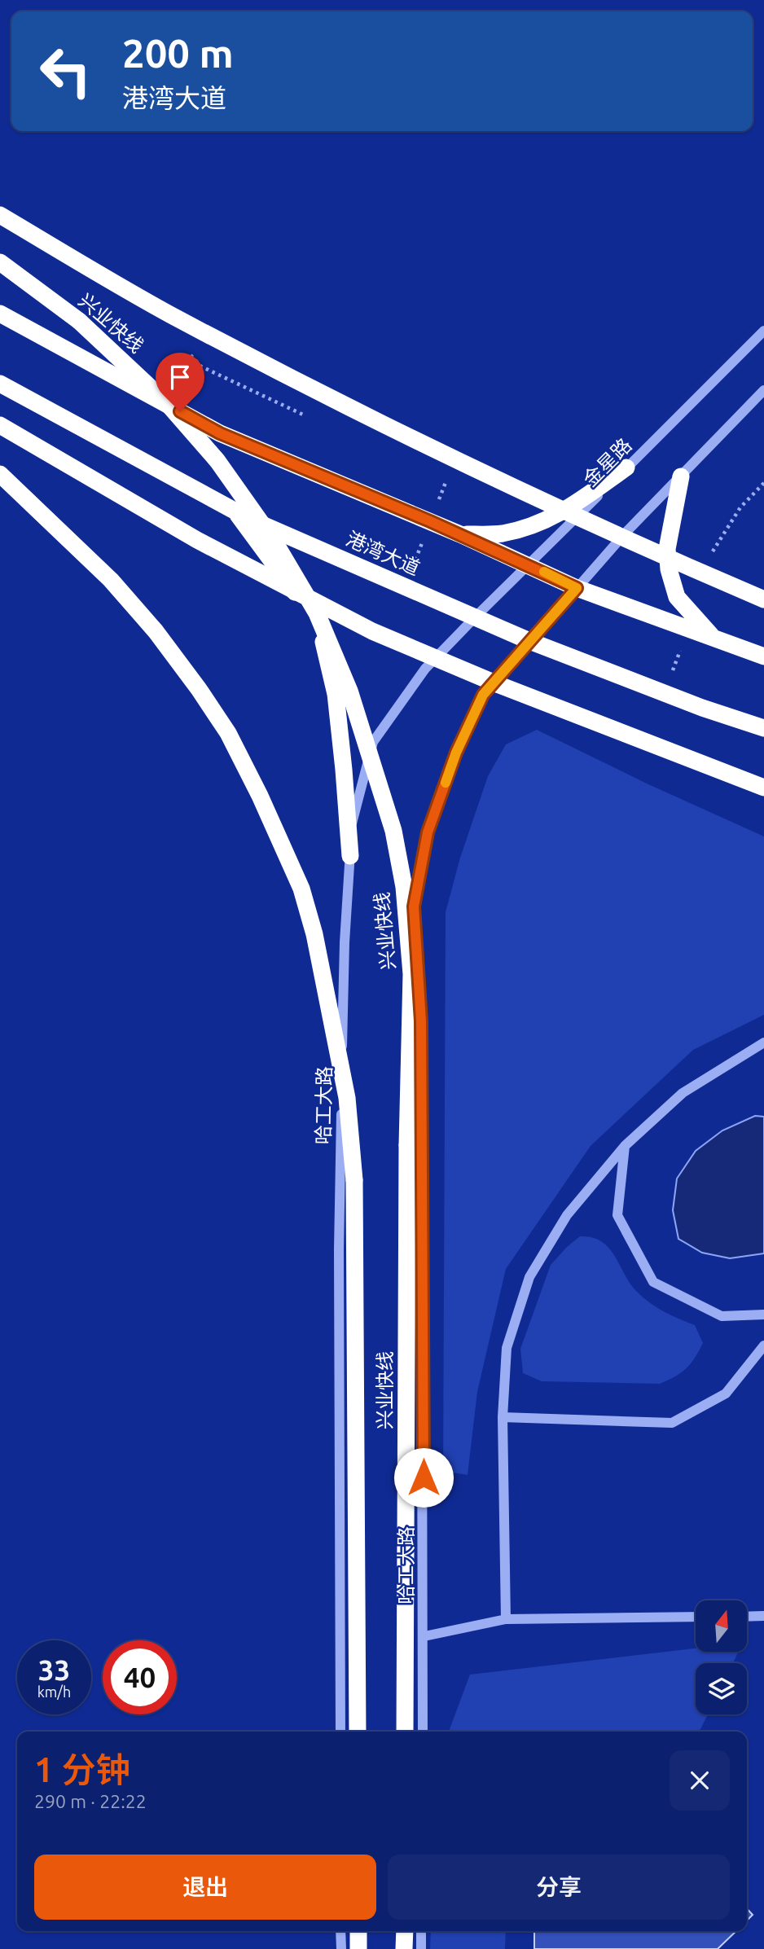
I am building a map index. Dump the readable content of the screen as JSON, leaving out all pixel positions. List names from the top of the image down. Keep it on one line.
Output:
{"streets":{"highway":["兴业快线","港湾大道"],"street":["金星路","哈工大路"]},"crossings":[["金星路","港湾大道"],["金星路","哈工大路"],["港湾大道","哈工大路"]],"north":"top","page":{"turn":["200 m","港湾大道"],"speed":"33 km/h","limit":"40","heading":["1 分钟","290 m · 22:22"],"buttons":["退出","分享"]}}
